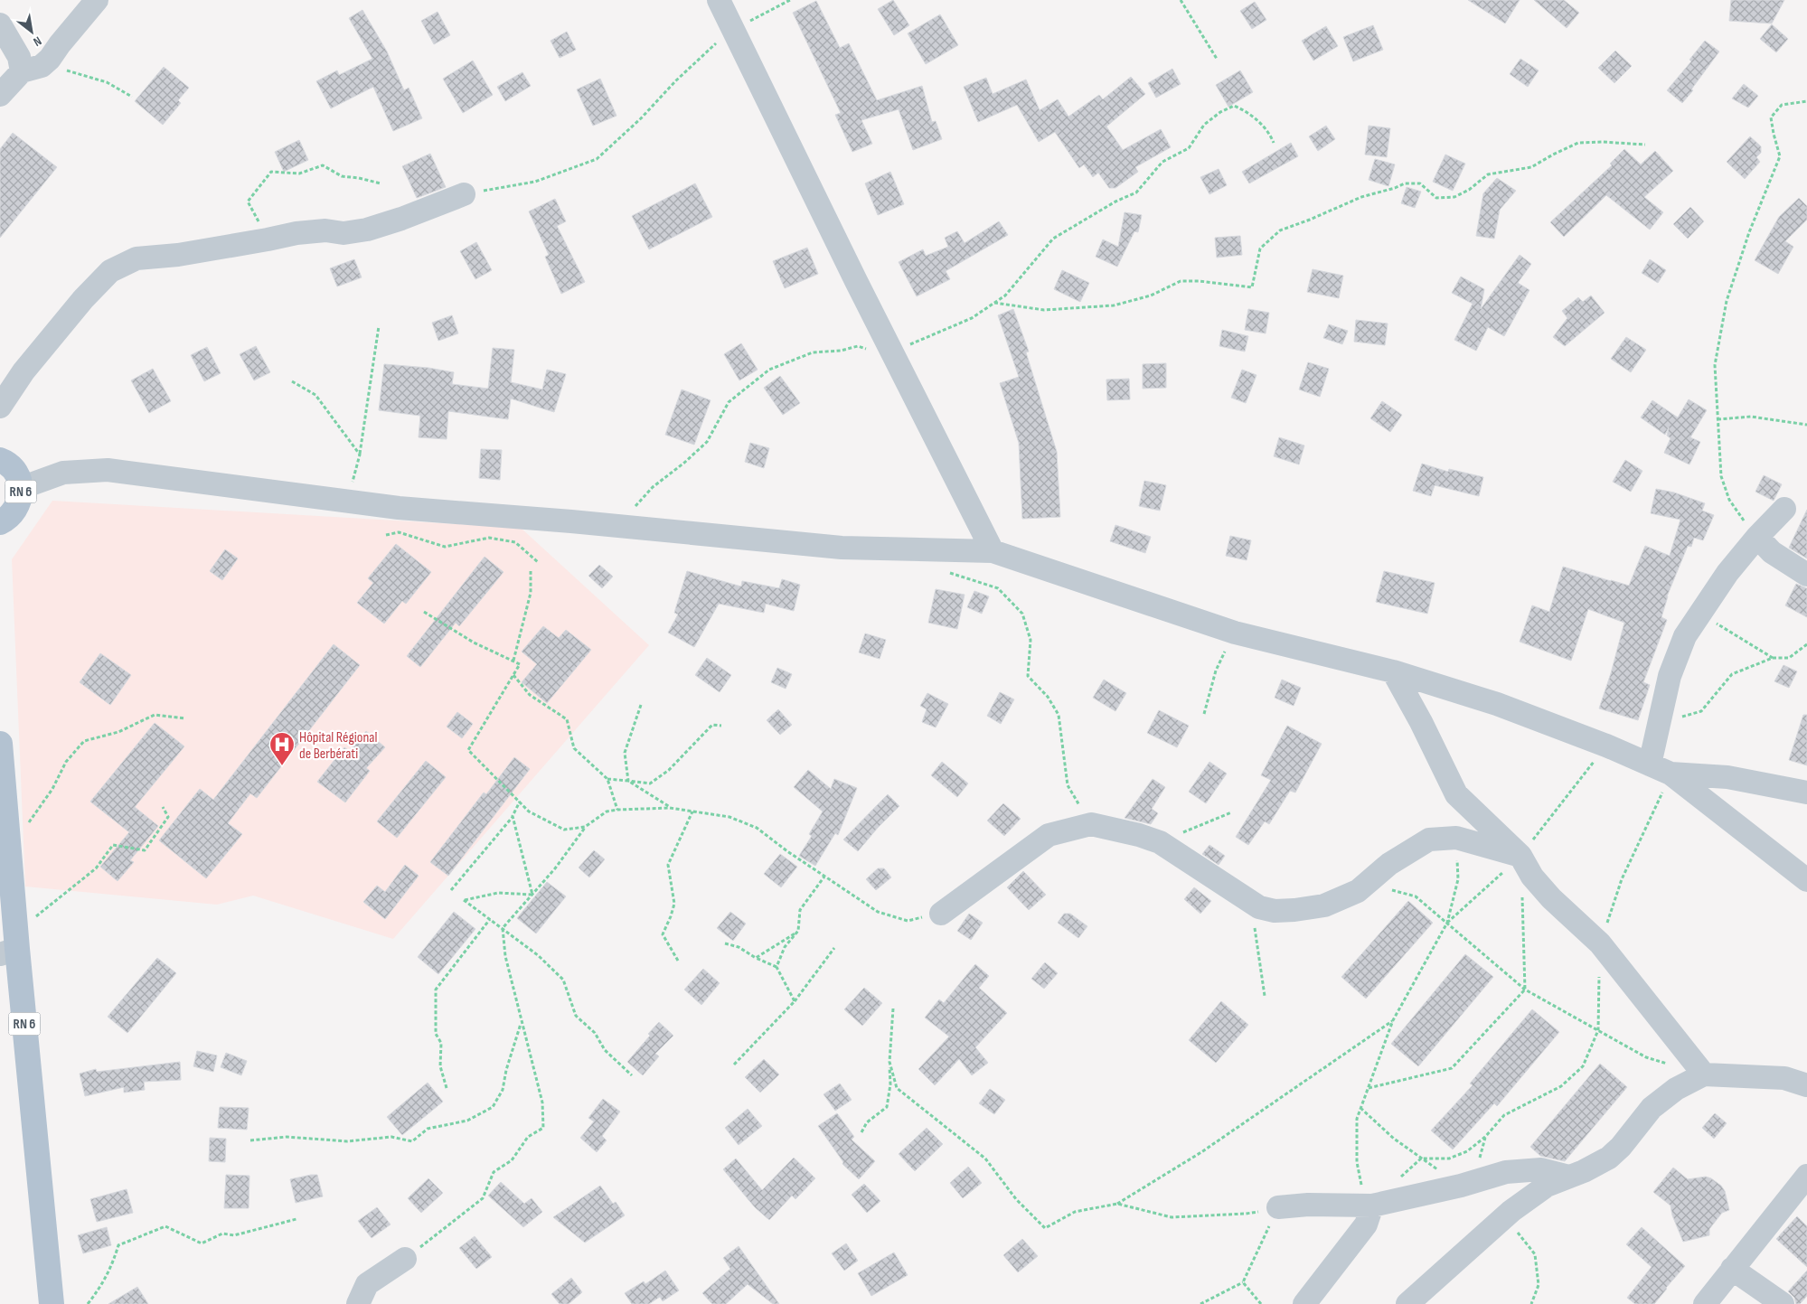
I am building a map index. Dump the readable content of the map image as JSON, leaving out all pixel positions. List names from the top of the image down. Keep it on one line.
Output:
{"streets":{"main road":["RN 6"]},"places":{"hospital":["Hôpital Régional de Berbérati"]},"north":"bottom right"}
